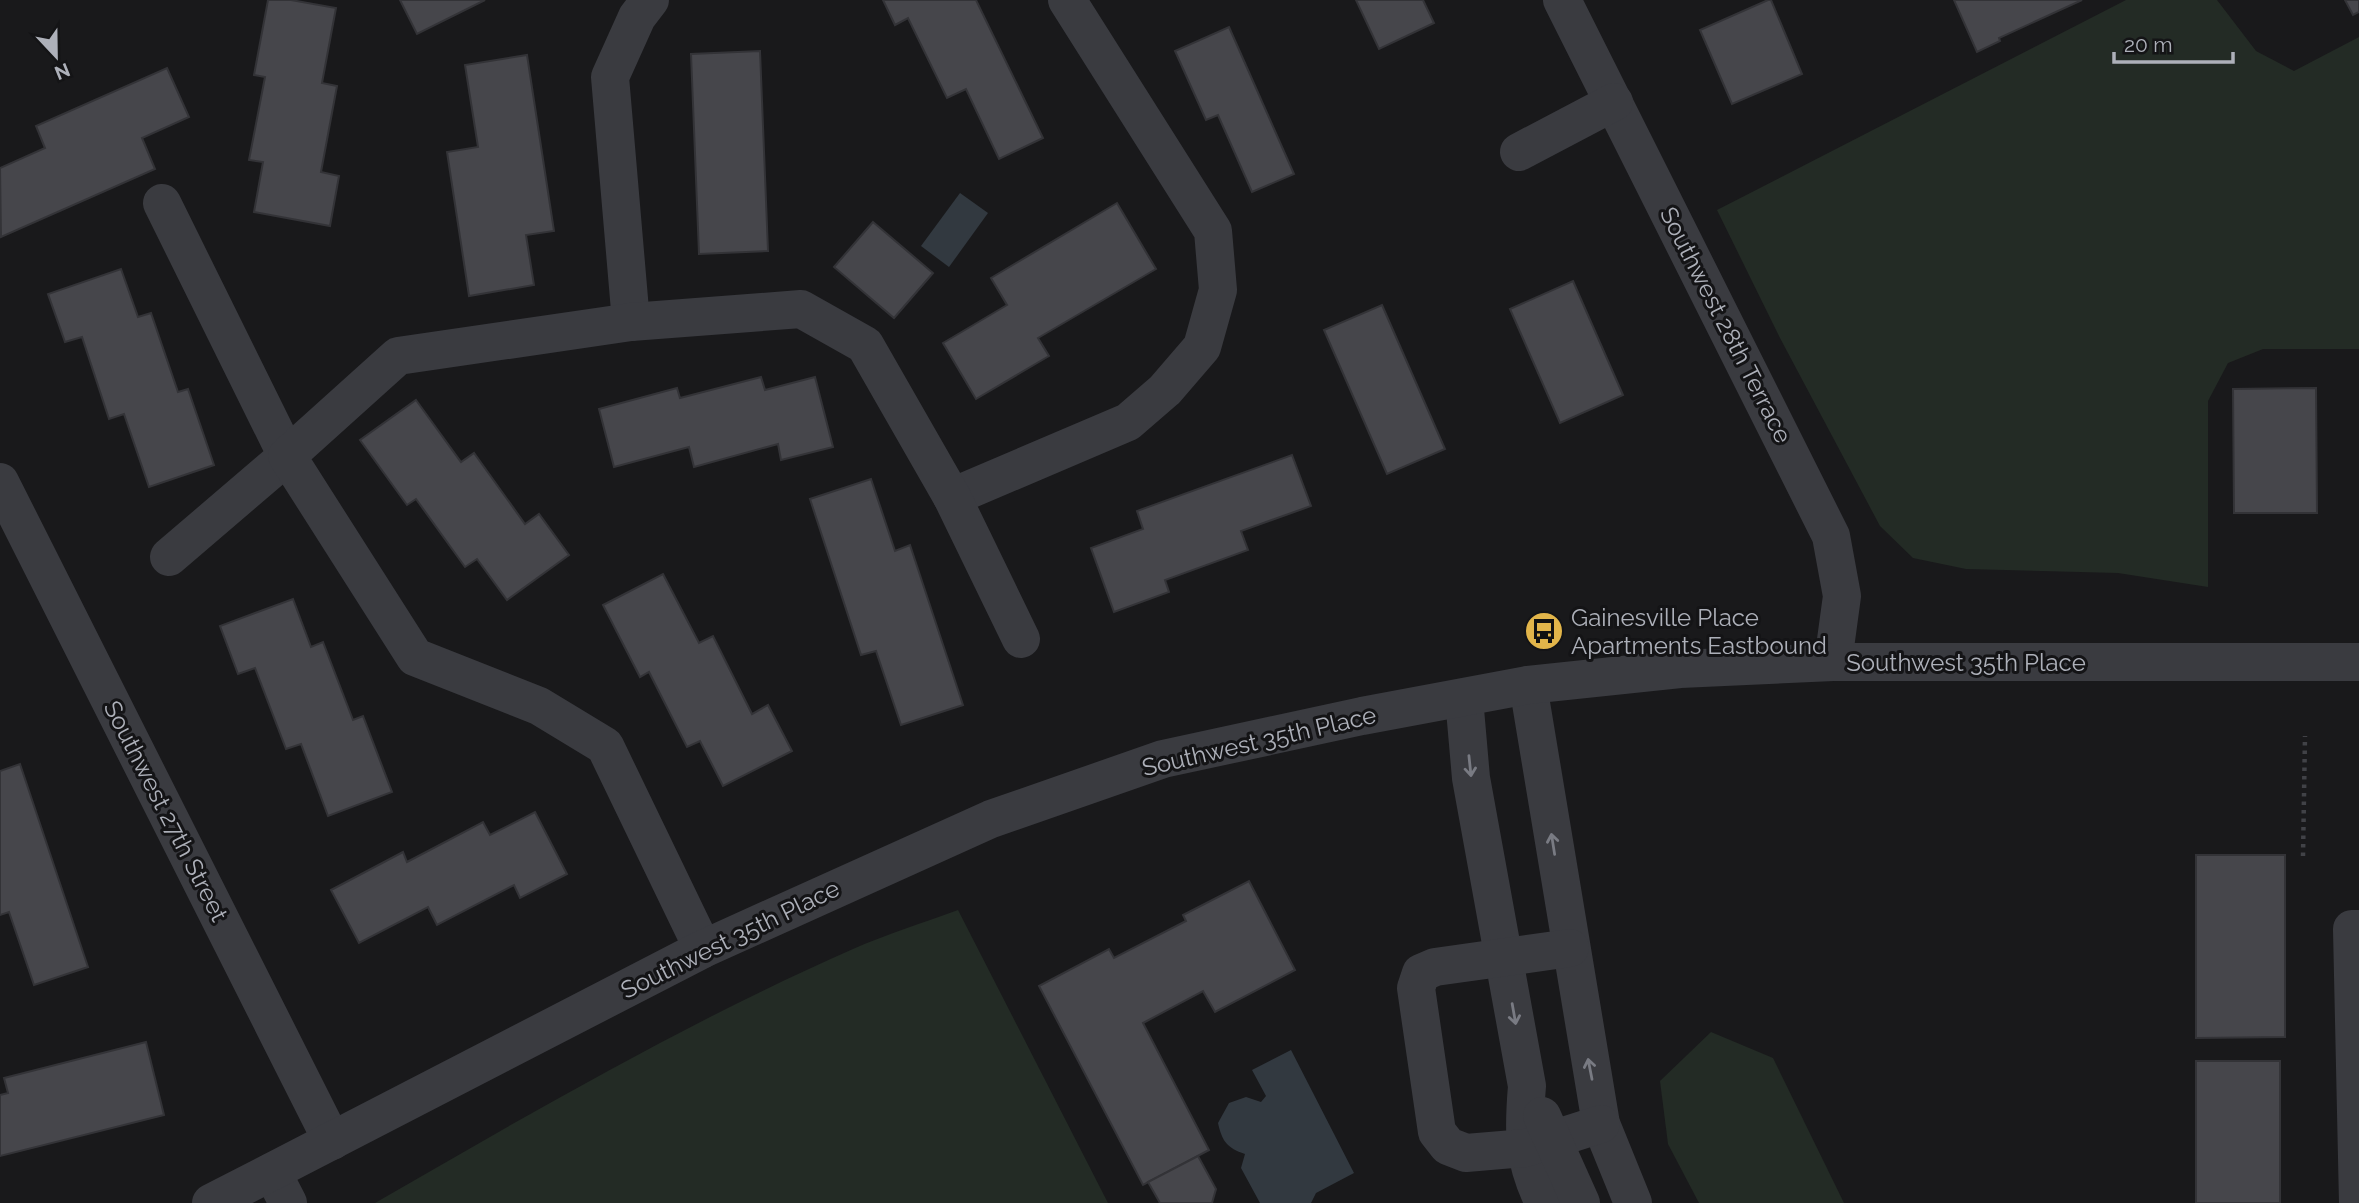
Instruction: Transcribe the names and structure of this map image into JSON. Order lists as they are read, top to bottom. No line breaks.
{"streets":{"street":["Southwest 28th Terrace","Southwest 35th Place","Southwest 27th Street"]},"crossings":[["Southwest 28th Terrace","Southwest 35th Place"],["Southwest 35th Place","Southwest 27th Street"]],"places":{"bus stop":["Gainesville Place Apartments Eastbound"]},"scale_bar":"20 m","north":"bottom"}
